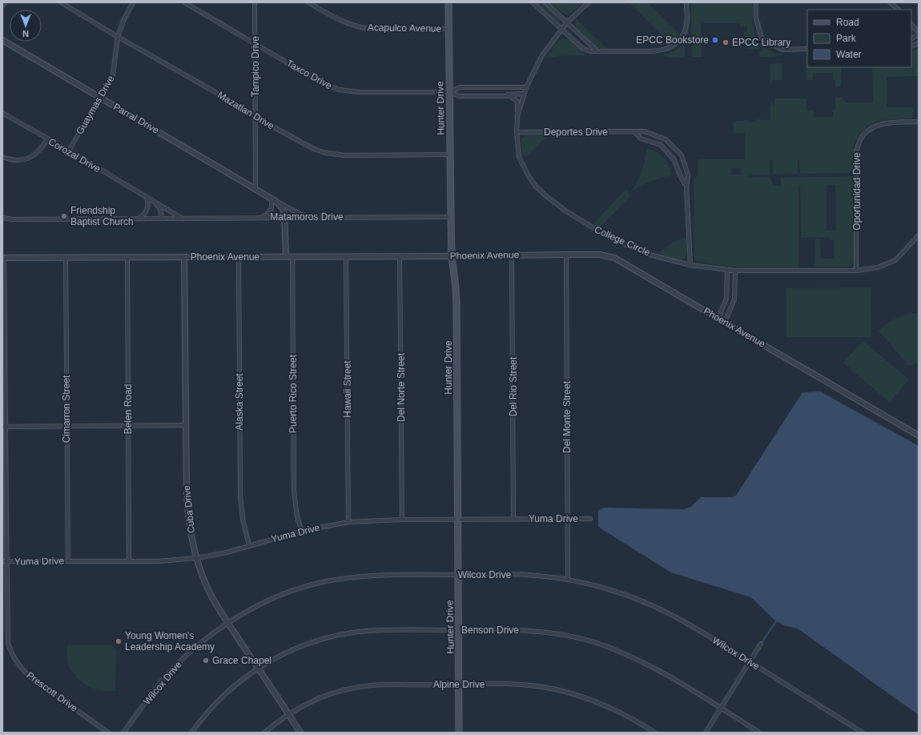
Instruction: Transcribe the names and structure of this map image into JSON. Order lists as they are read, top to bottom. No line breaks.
{"streets":{"main road":["Hunter Drive"],"street":["Acapulco Avenue","Tampico Drive","Taxco Drive","Guaymas Drive","Mazatlan Drive","Parral Drive","Deportes Drive","Corozal Drive","Oportunidad Drive","Matamoros Drive","College Circle","Phoenix Avenue","Del Rio Street","Del Norte Street","Hawaii Street","Puerto Rico Street","Alaska Street","Cimarron Street","Belen Road","Del Monte Street","Cuba Drive","Yuma Drive","Wilcox Drive","Benson Drive","Alpine Drive","Prescott Drive"]},"crossings":[["Acapulco Avenue","Hunter Drive"],["Tampico Drive","Taxco Drive"],["Tampico Drive","Mazatlan Drive"],["Tampico Drive","Parral Drive"],["Taxco Drive","Hunter Drive"],["Guaymas Drive","Mazatlan Drive"],["Guaymas Drive","Parral Drive"],["Guaymas Drive","Corozal Drive"],["Hunter Drive","Mazatlan Drive"],["Hunter Drive","Matamoros Drive"],["Hunter Drive","Phoenix Avenue"],["Hunter Drive","Yuma Drive"],["Hunter Drive","Wilcox Drive"],["Hunter Drive","Benson Drive"],["Hunter Drive","Alpine Drive"],["Parral Drive","Matamoros Drive"],["Deportes Drive","College Circle"],["Corozal Drive","Matamoros Drive"],["Oportunidad Drive","College Circle"],["Phoenix Avenue","Del Rio Street"],["Phoenix Avenue","Del Norte Street"],["Phoenix Avenue","Hawaii Street"],["Phoenix Avenue","Puerto Rico Street"],["Phoenix Avenue","Alaska Street"],["Phoenix Avenue","Cimarron Street"],["Phoenix Avenue","Belen Road"],["Phoenix Avenue","Del Monte Street"],["Phoenix Avenue","Cuba Drive"],["Phoenix Avenue","Prescott Drive"],["Del Rio Street","Yuma Drive"],["Del Norte Street","Yuma Drive"],["Hawaii Street","Yuma Drive"],["Puerto Rico Street","Yuma Drive"],["Alaska Street","Yuma Drive"],["Cimarron Street","Yuma Drive"],["Belen Road","Yuma Drive"],["Del Monte Street","Yuma Drive"],["Del Monte Street","Wilcox Drive"],["Cuba Drive","Yuma Drive"],["Cuba Drive","Wilcox Drive"],["Cuba Drive","Benson Drive"],["Cuba Drive","Alpine Drive"],["Yuma Drive","Prescott Drive"]],"places":["EPCC Bookstore","EPCC Library","Friendship Baptist Church","Young Women's Leadership Academy","Grace Chapel"],"legend":["Road","Park","Water"],"north":"bottom"}
